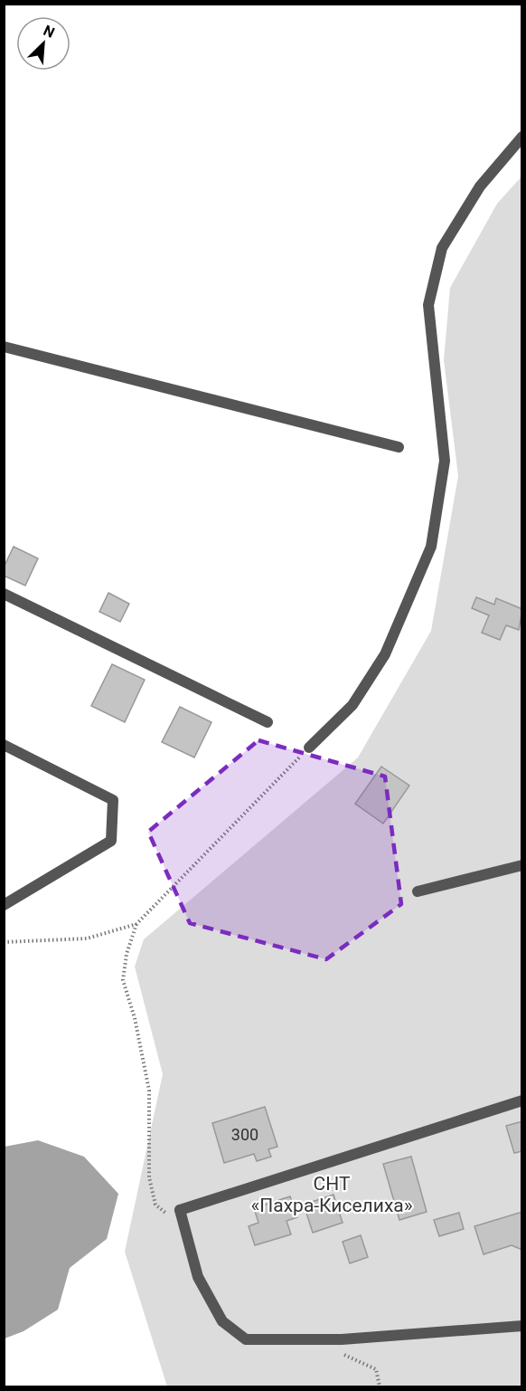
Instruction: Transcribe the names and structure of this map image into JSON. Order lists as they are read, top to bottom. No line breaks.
{"parks":["СНТ «Пахра-Киселиха»"],"house_numbers":["300"],"north":"top right"}
